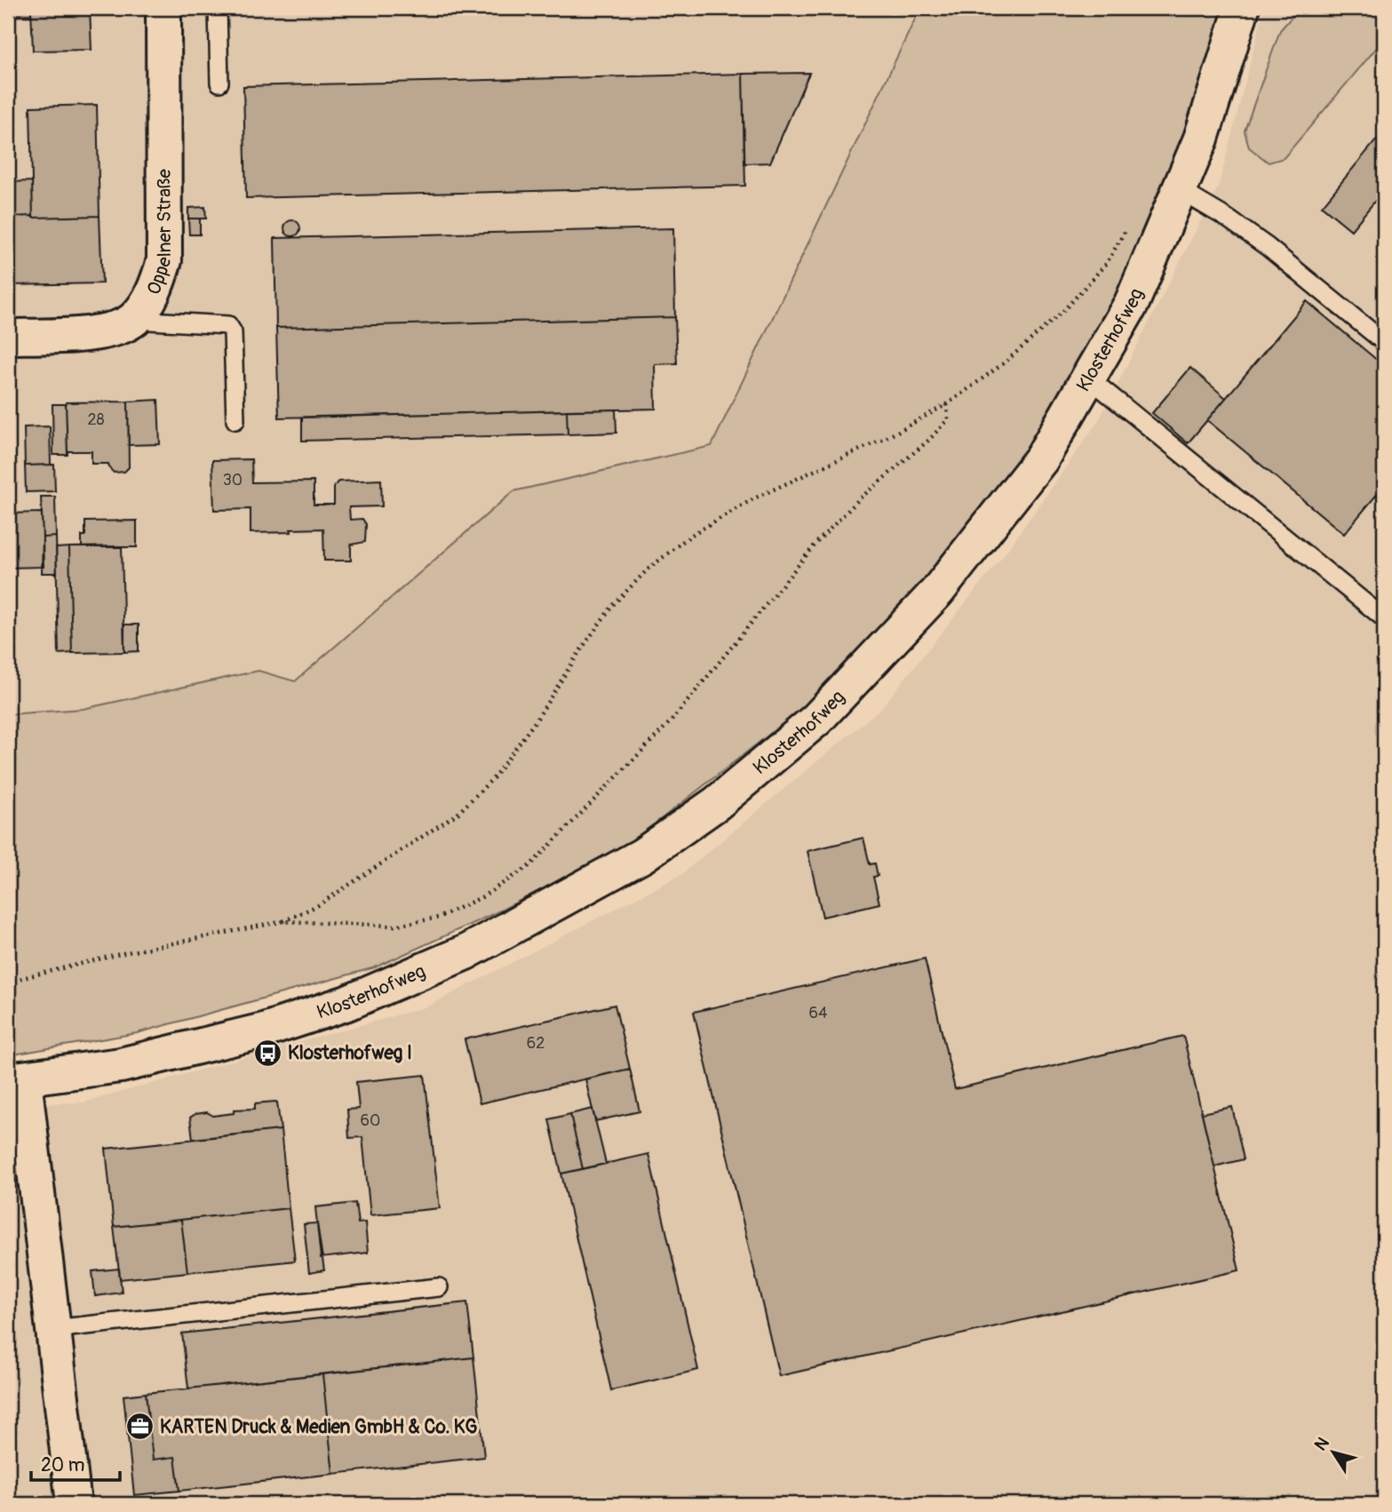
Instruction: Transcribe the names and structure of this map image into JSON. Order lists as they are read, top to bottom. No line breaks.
{"streets":{"street":["Oppelner Straße","Klosterhofweg"]},"places":{"bus stop":["Klosterhofweg I"],"office":["KARTEN Druck & Medien GmbH & Co. KG"]},"house_numbers":["28","30","64","62","60"],"scale_bar":"20 m","north":"top left"}
